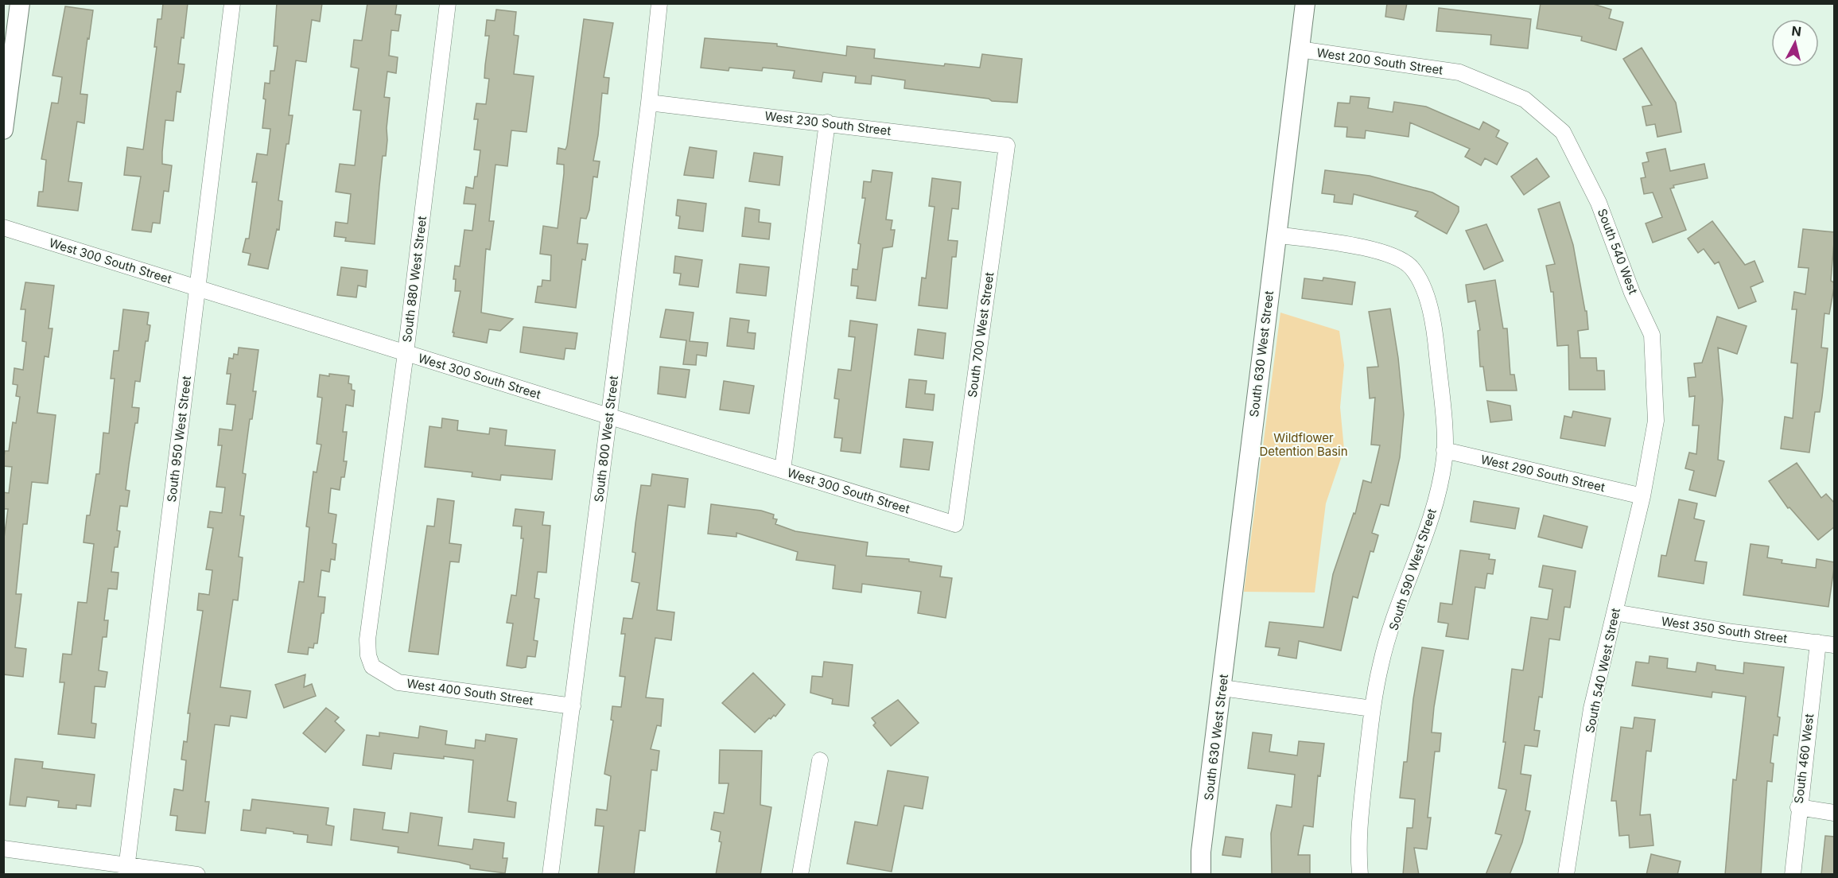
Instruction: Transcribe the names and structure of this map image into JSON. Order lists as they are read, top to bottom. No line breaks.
{"streets":{"street":["West 200 South Street","West 230 South Street","South 540 West","West 300 South Street","South 880 West Street","South 700 West Street","South 630 West Street","South 950 West Street","South 800 West Street","West 290 South Street","South 590 West Street","West 350 South Street","South 540 West Street","West 400 South Street","South 460 West"]},"crossings":[["West 200 South Street","South 540 West"],["West 200 South Street","South 630 West Street"],["West 230 South Street","South 700 West Street"],["West 230 South Street","South 800 West Street"],["South 540 West","West 290 South Street"],["South 540 West","South 540 West Street"],["West 300 South Street","South 880 West Street"],["West 300 South Street","South 700 West Street"],["West 300 South Street","South 950 West Street"],["West 300 South Street","South 800 West Street"],["South 880 West Street","West 400 South Street"],["South 630 West Street","South 590 West Street"],["South 800 West Street","West 400 South Street"],["West 290 South Street","South 590 West Street"],["West 290 South Street","South 540 West Street"],["West 350 South Street","South 540 West Street"],["West 350 South Street","South 460 West"]],"parks":["Wildflower Detention Basin"],"north":"top"}
